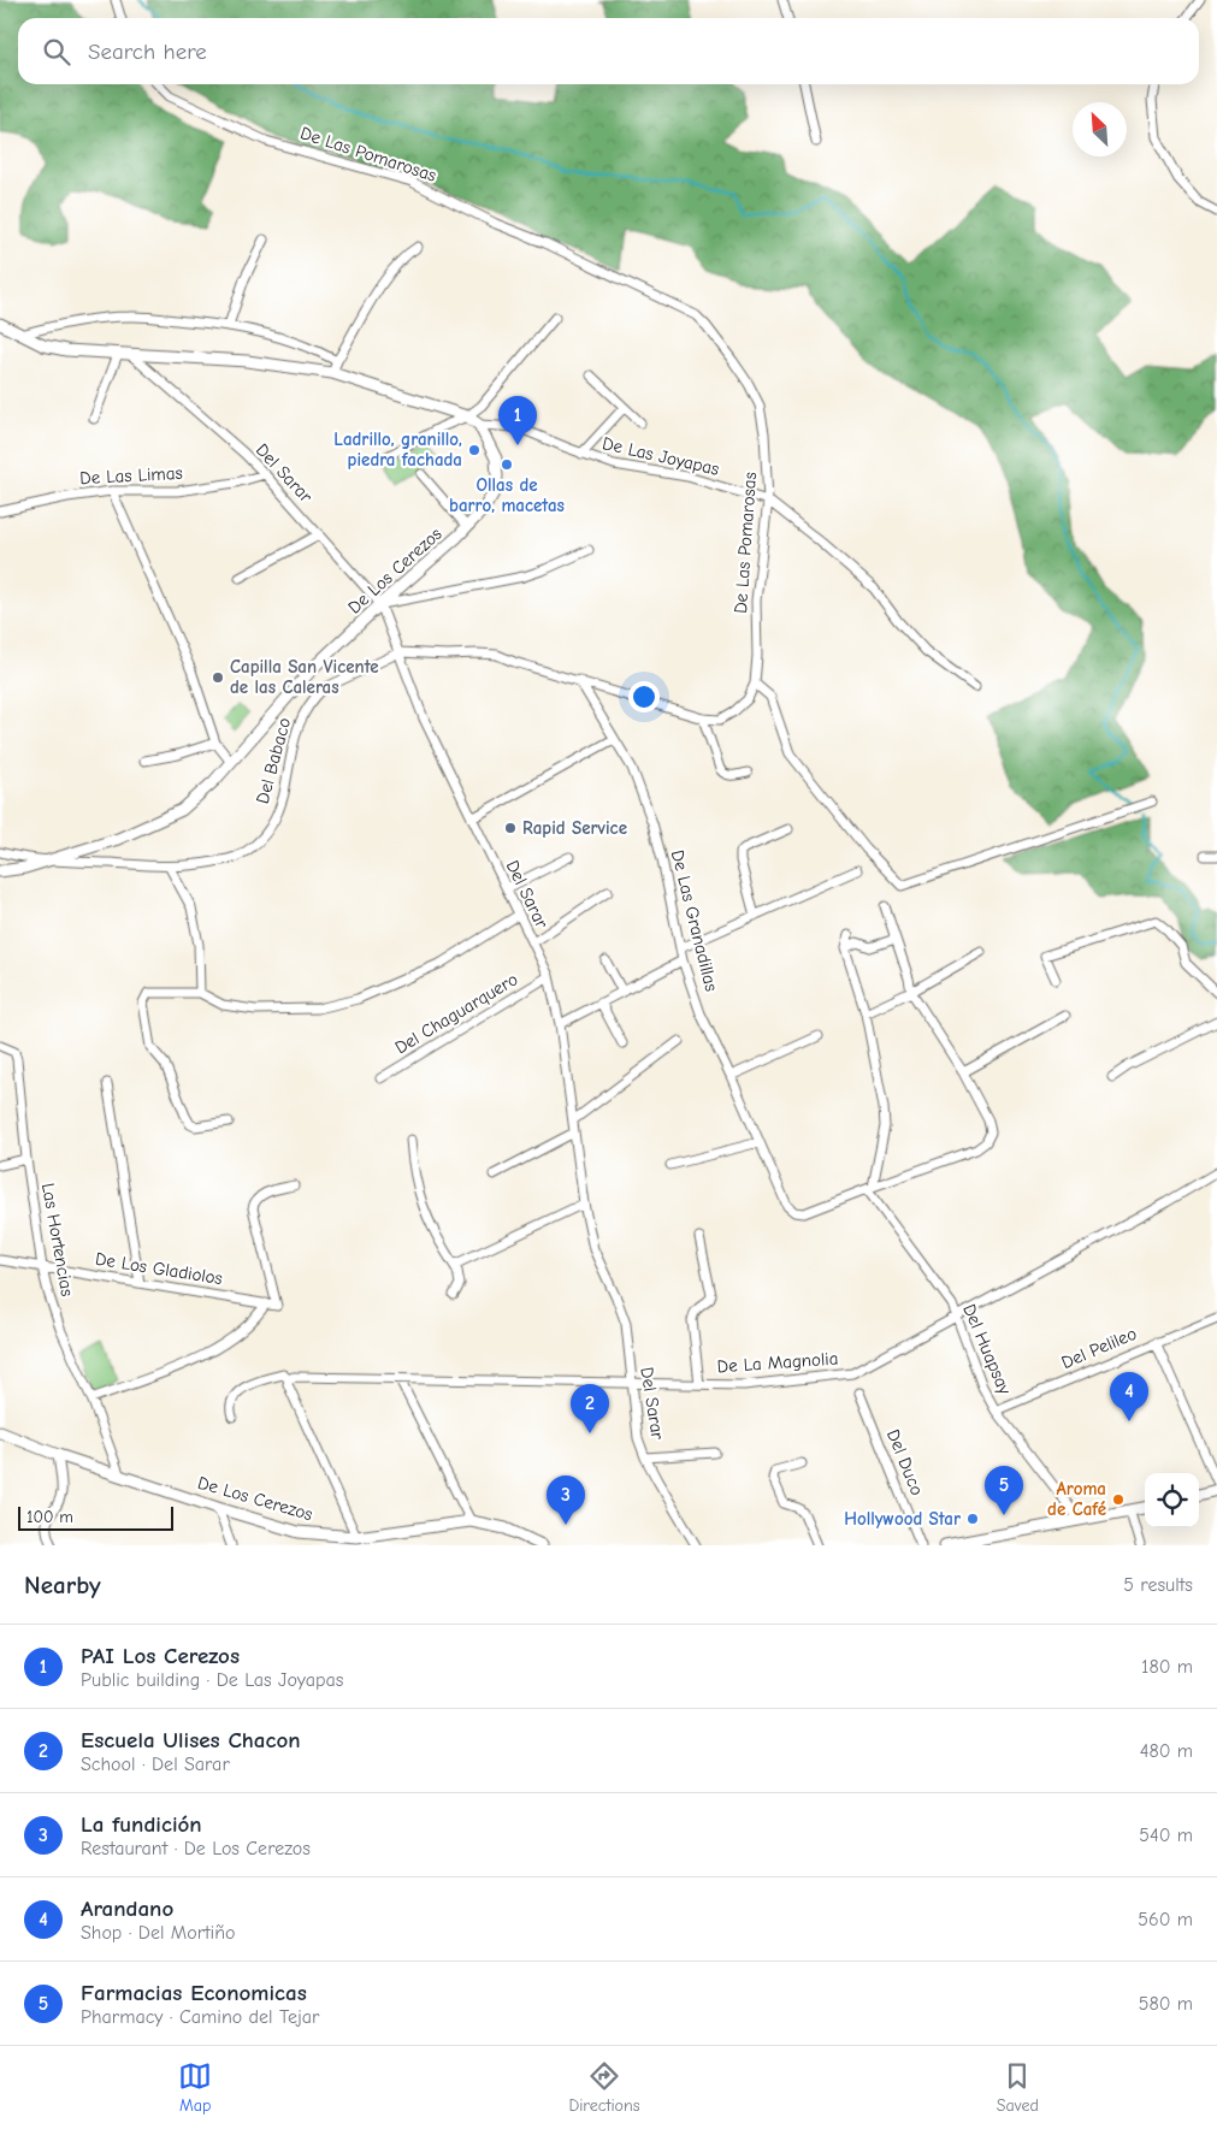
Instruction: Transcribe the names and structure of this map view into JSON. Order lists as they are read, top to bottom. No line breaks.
{"streets":{"street":["De Las Pomarosas","De Las Joyapas","Del Sarar","De Las Limas","De Los Cerezos","Del Babaco","De Las Granadillas","Del Chaguarquero","Las Hortencias","De Los Gladiolos","Del Pelileo","Del Huapsay","De La Magnolia","Del Duco"]},"crossings":[["De Las Pomarosas","De Las Joyapas"],["De Las Joyapas","De Los Cerezos"],["Del Sarar","De Las Limas"],["Del Sarar","De Los Cerezos"],["Del Sarar","Del Babaco"],["Del Sarar","Del Chaguarquero"],["Del Sarar","De La Magnolia"],["De Los Cerezos","Del Babaco"],["De Los Cerezos","Las Hortencias"],["De Las Granadillas","Del Huapsay"],["Las Hortencias","De Los Gladiolos"],["Del Pelileo","Del Huapsay"],["Del Huapsay","De La Magnolia"]],"places":["Ladrillo, granillo, piedra fachada","Ollas de barro, macetas","Capilla San Vicente de las Caleras","Rapid Service","Aroma de Café","Hollywood Star"],"scale_bar":"100 m","north":"top left","page":{"search":"Search here","pins":["1","4","2","5","3"],"scale":"100 m","heading":["Nearby","5 results"],"list":[{"mark":"1","name":"PAI Los Cerezos","note":"Public building · De Las Joyapas","value":"180 m"},{"mark":"2","name":"Escuela Ulises Chacon","note":"School · Del Sarar","value":"480 m"},{"mark":"3","name":"La fundición","note":"Restaurant · De Los Cerezos","value":"540 m"},{"mark":"4","name":"Arandano","note":"Shop · Del Mortiño","value":"560 m"},{"mark":"5","name":"Farmacias Economicas","note":"Pharmacy · Camino del Tejar","value":"580 m"}],"nav":["Map","Directions","Saved"]}}
